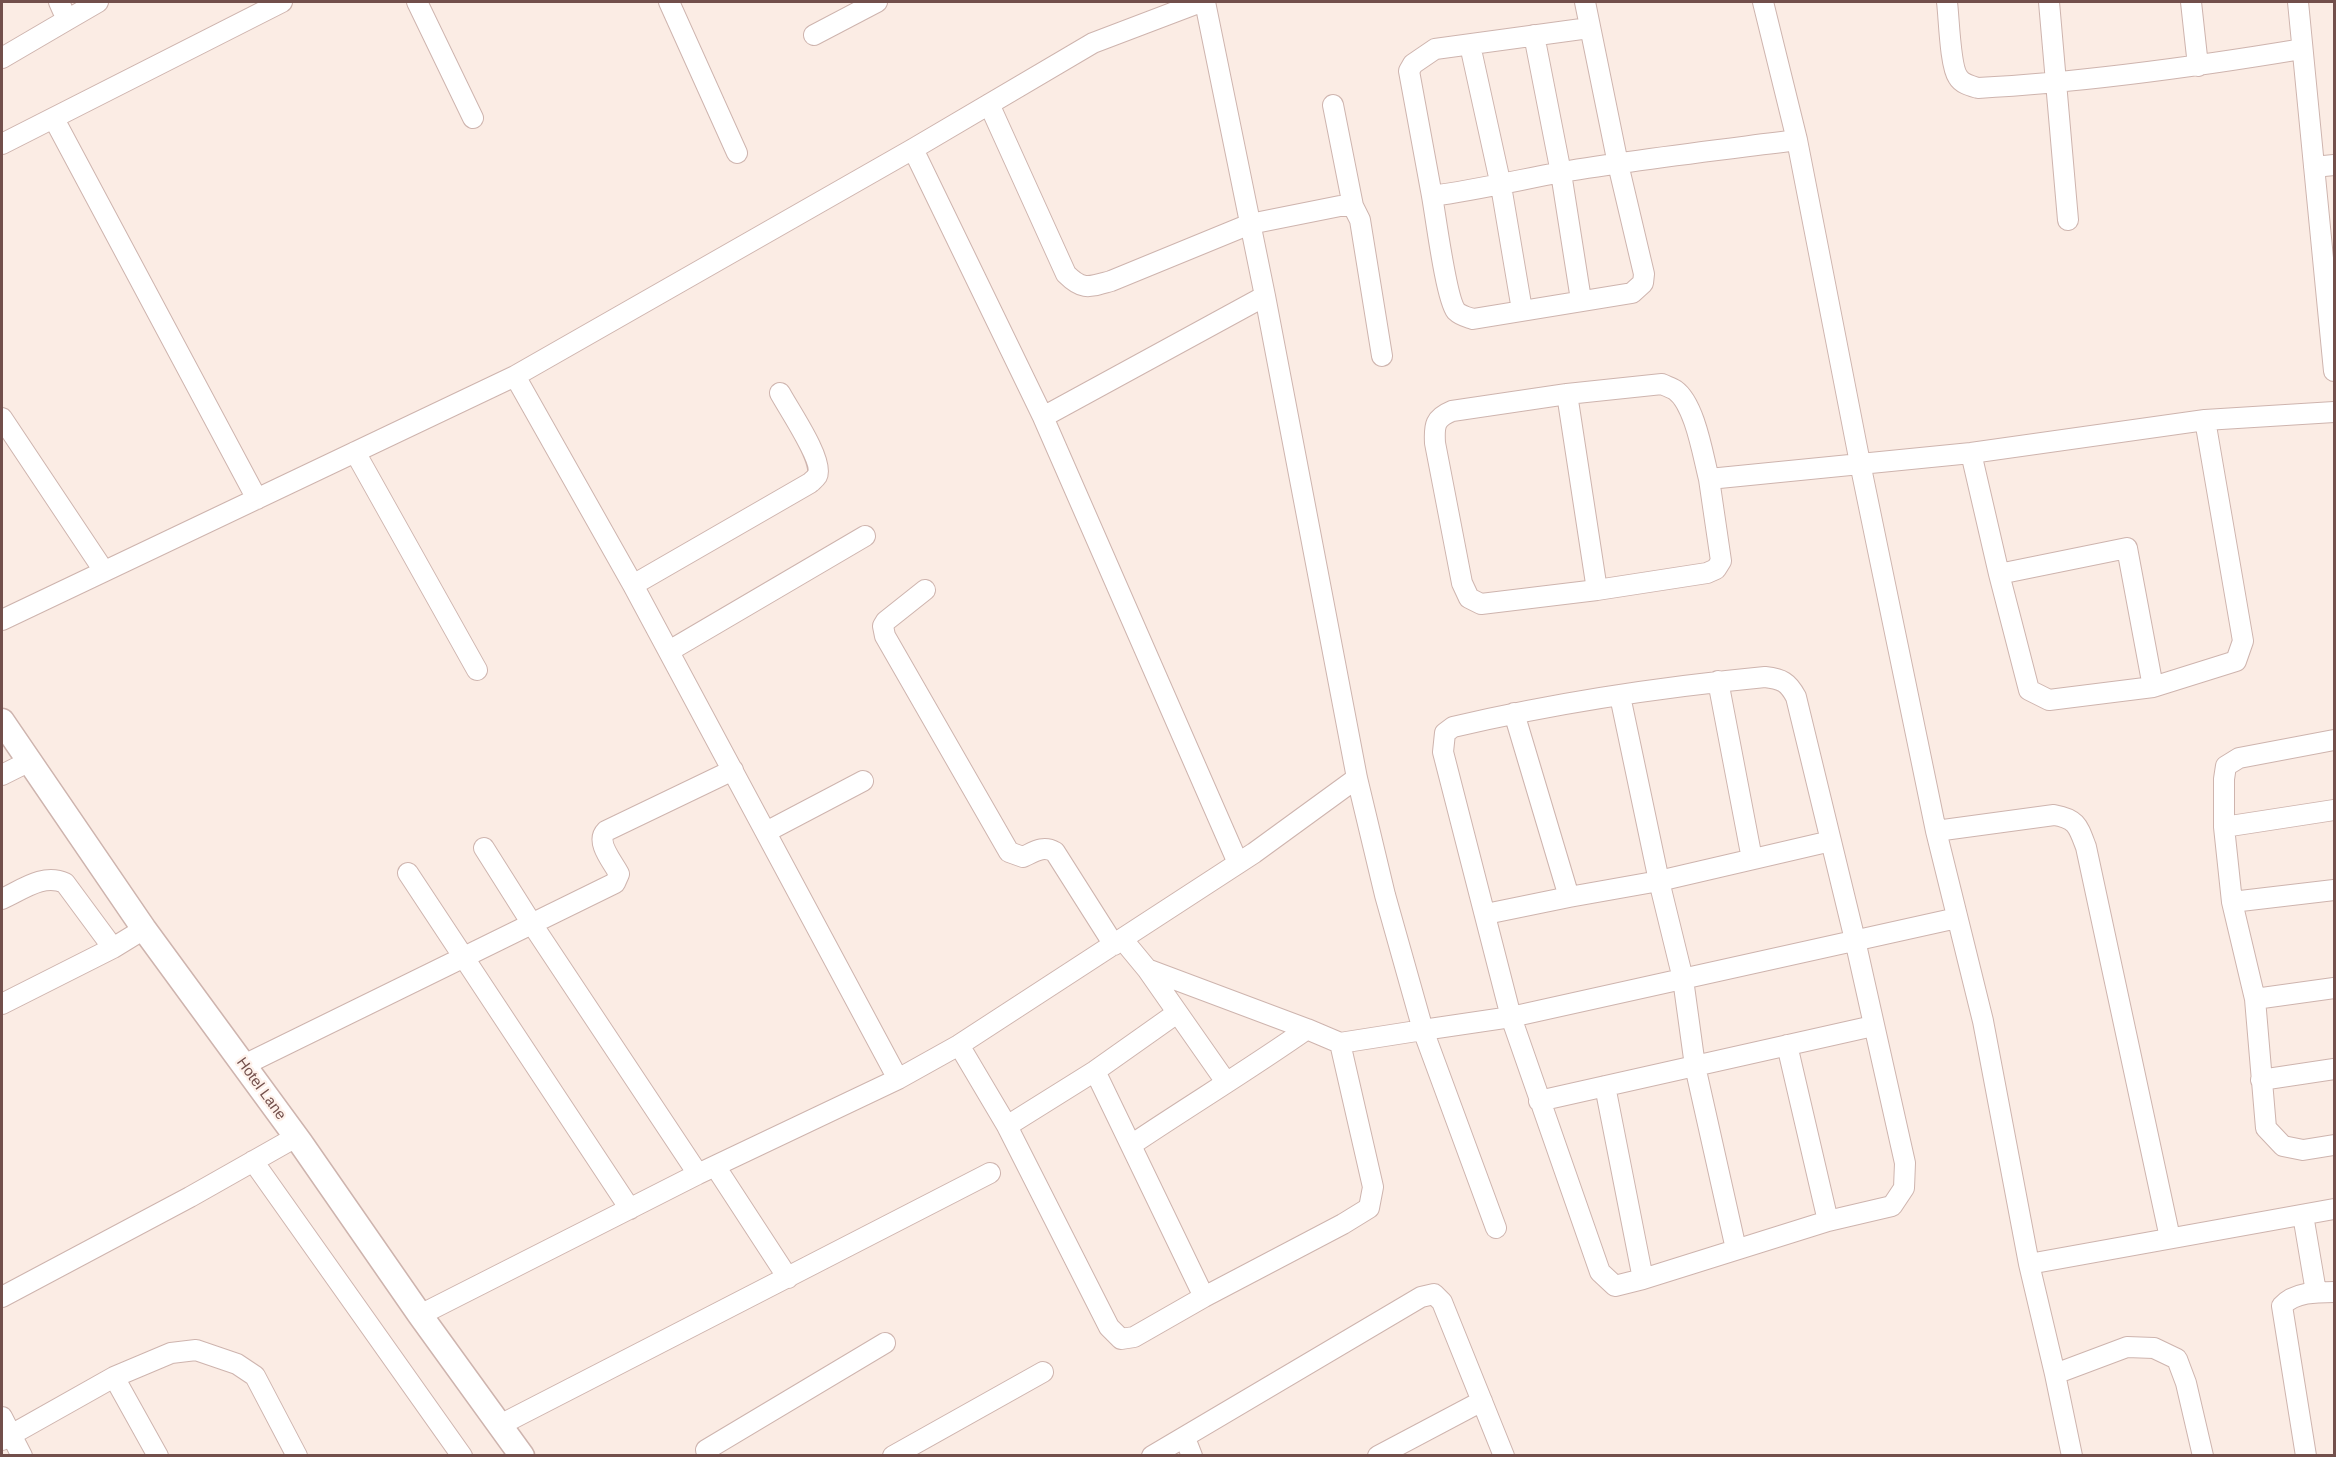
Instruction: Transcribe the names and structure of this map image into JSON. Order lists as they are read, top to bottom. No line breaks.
{"streets":{"street":["Hotel Lane"]}}
